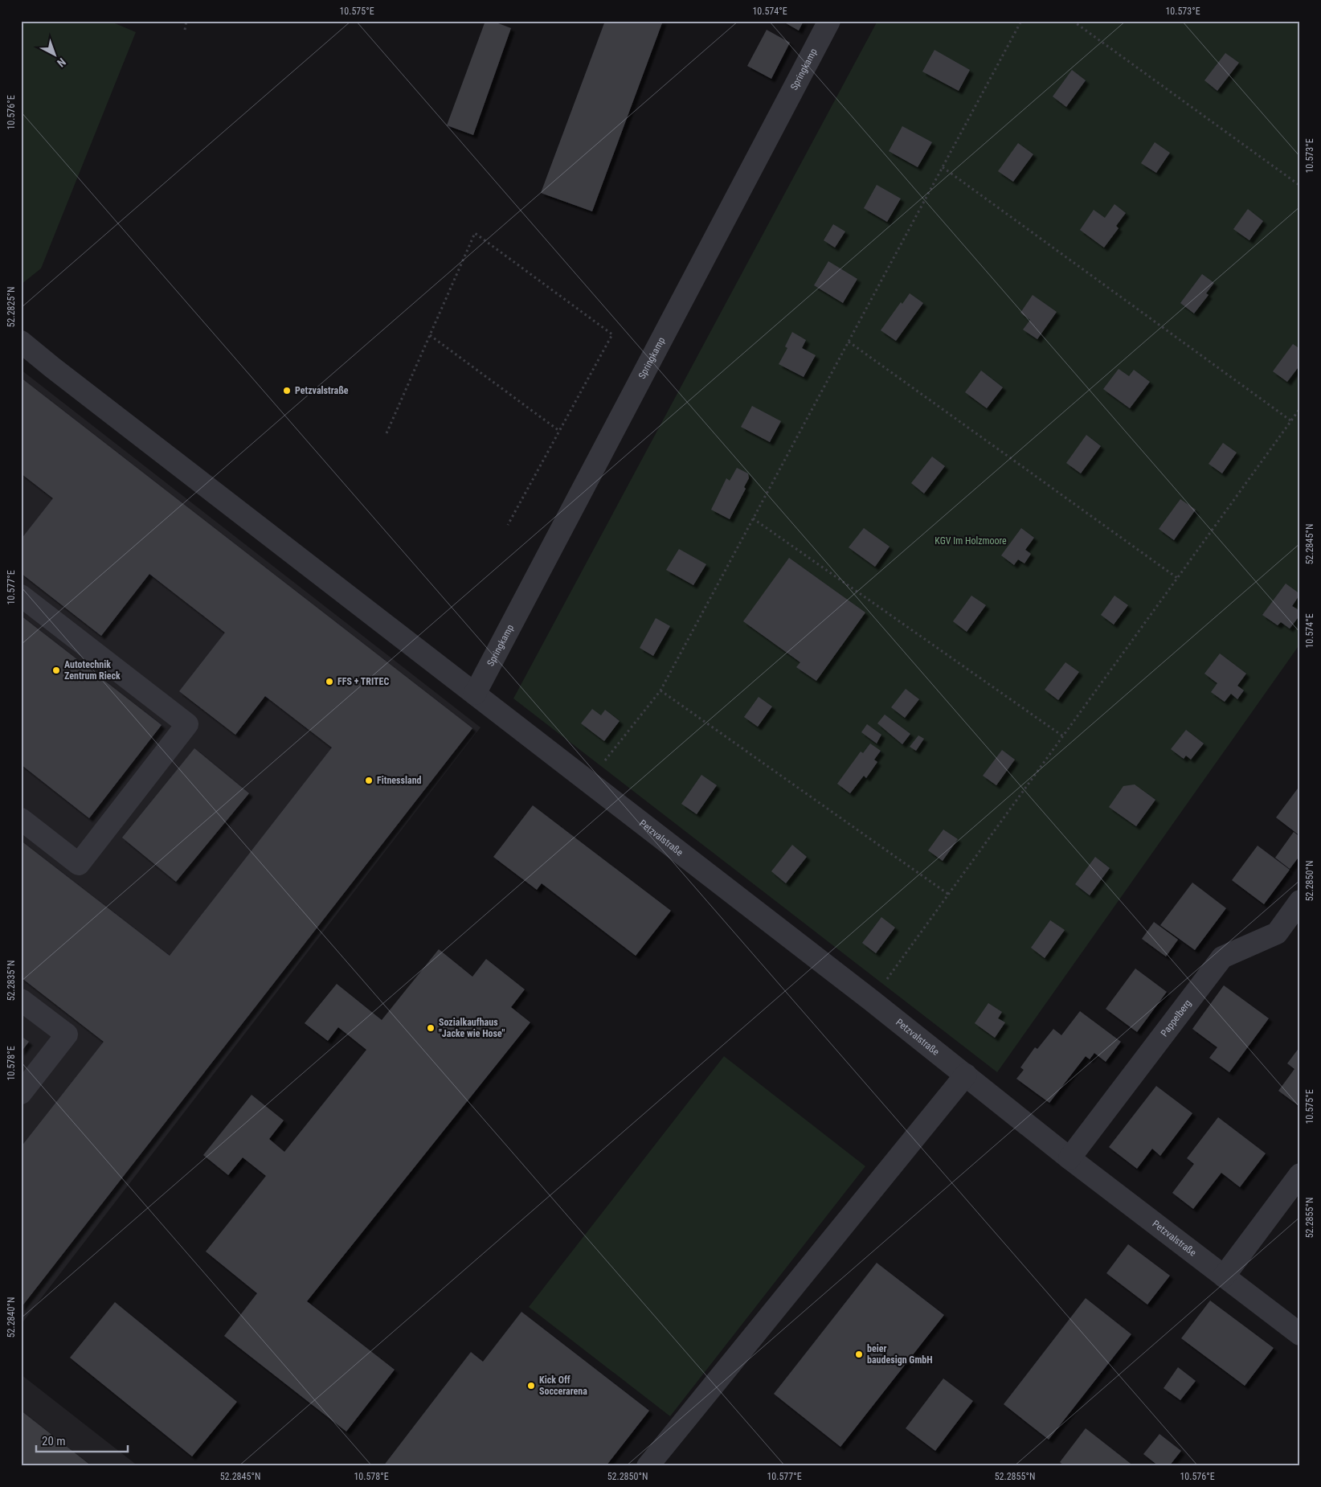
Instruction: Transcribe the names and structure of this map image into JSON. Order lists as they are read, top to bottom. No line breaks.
{"streets":{"street":["Springkamp","Petzvalstraße","Pappelberg"]},"crossings":[["Springkamp","Petzvalstraße"],["Petzvalstraße","Pappelberg"]],"parks":["KGV Im Holzmoore"],"places":["Petzvalstraße","Autotechnik Zentrum Rieck","FFS + TRITEC","Fitnessland","Sozialkaufhaus \"Jacke wie Hose\"","beier baudesign GmbH","Kick Off Soccerarena"],"scale_bar":"20 m","north":"bottom right","coordinates":["10.575°E","10.574°E","10.573°E","10.576°E","52.2825°N","52.2845°N","10.577°E","52.2850°N","52.2835°N","10.578°E","52.2855°N","52.2840°N"]}
